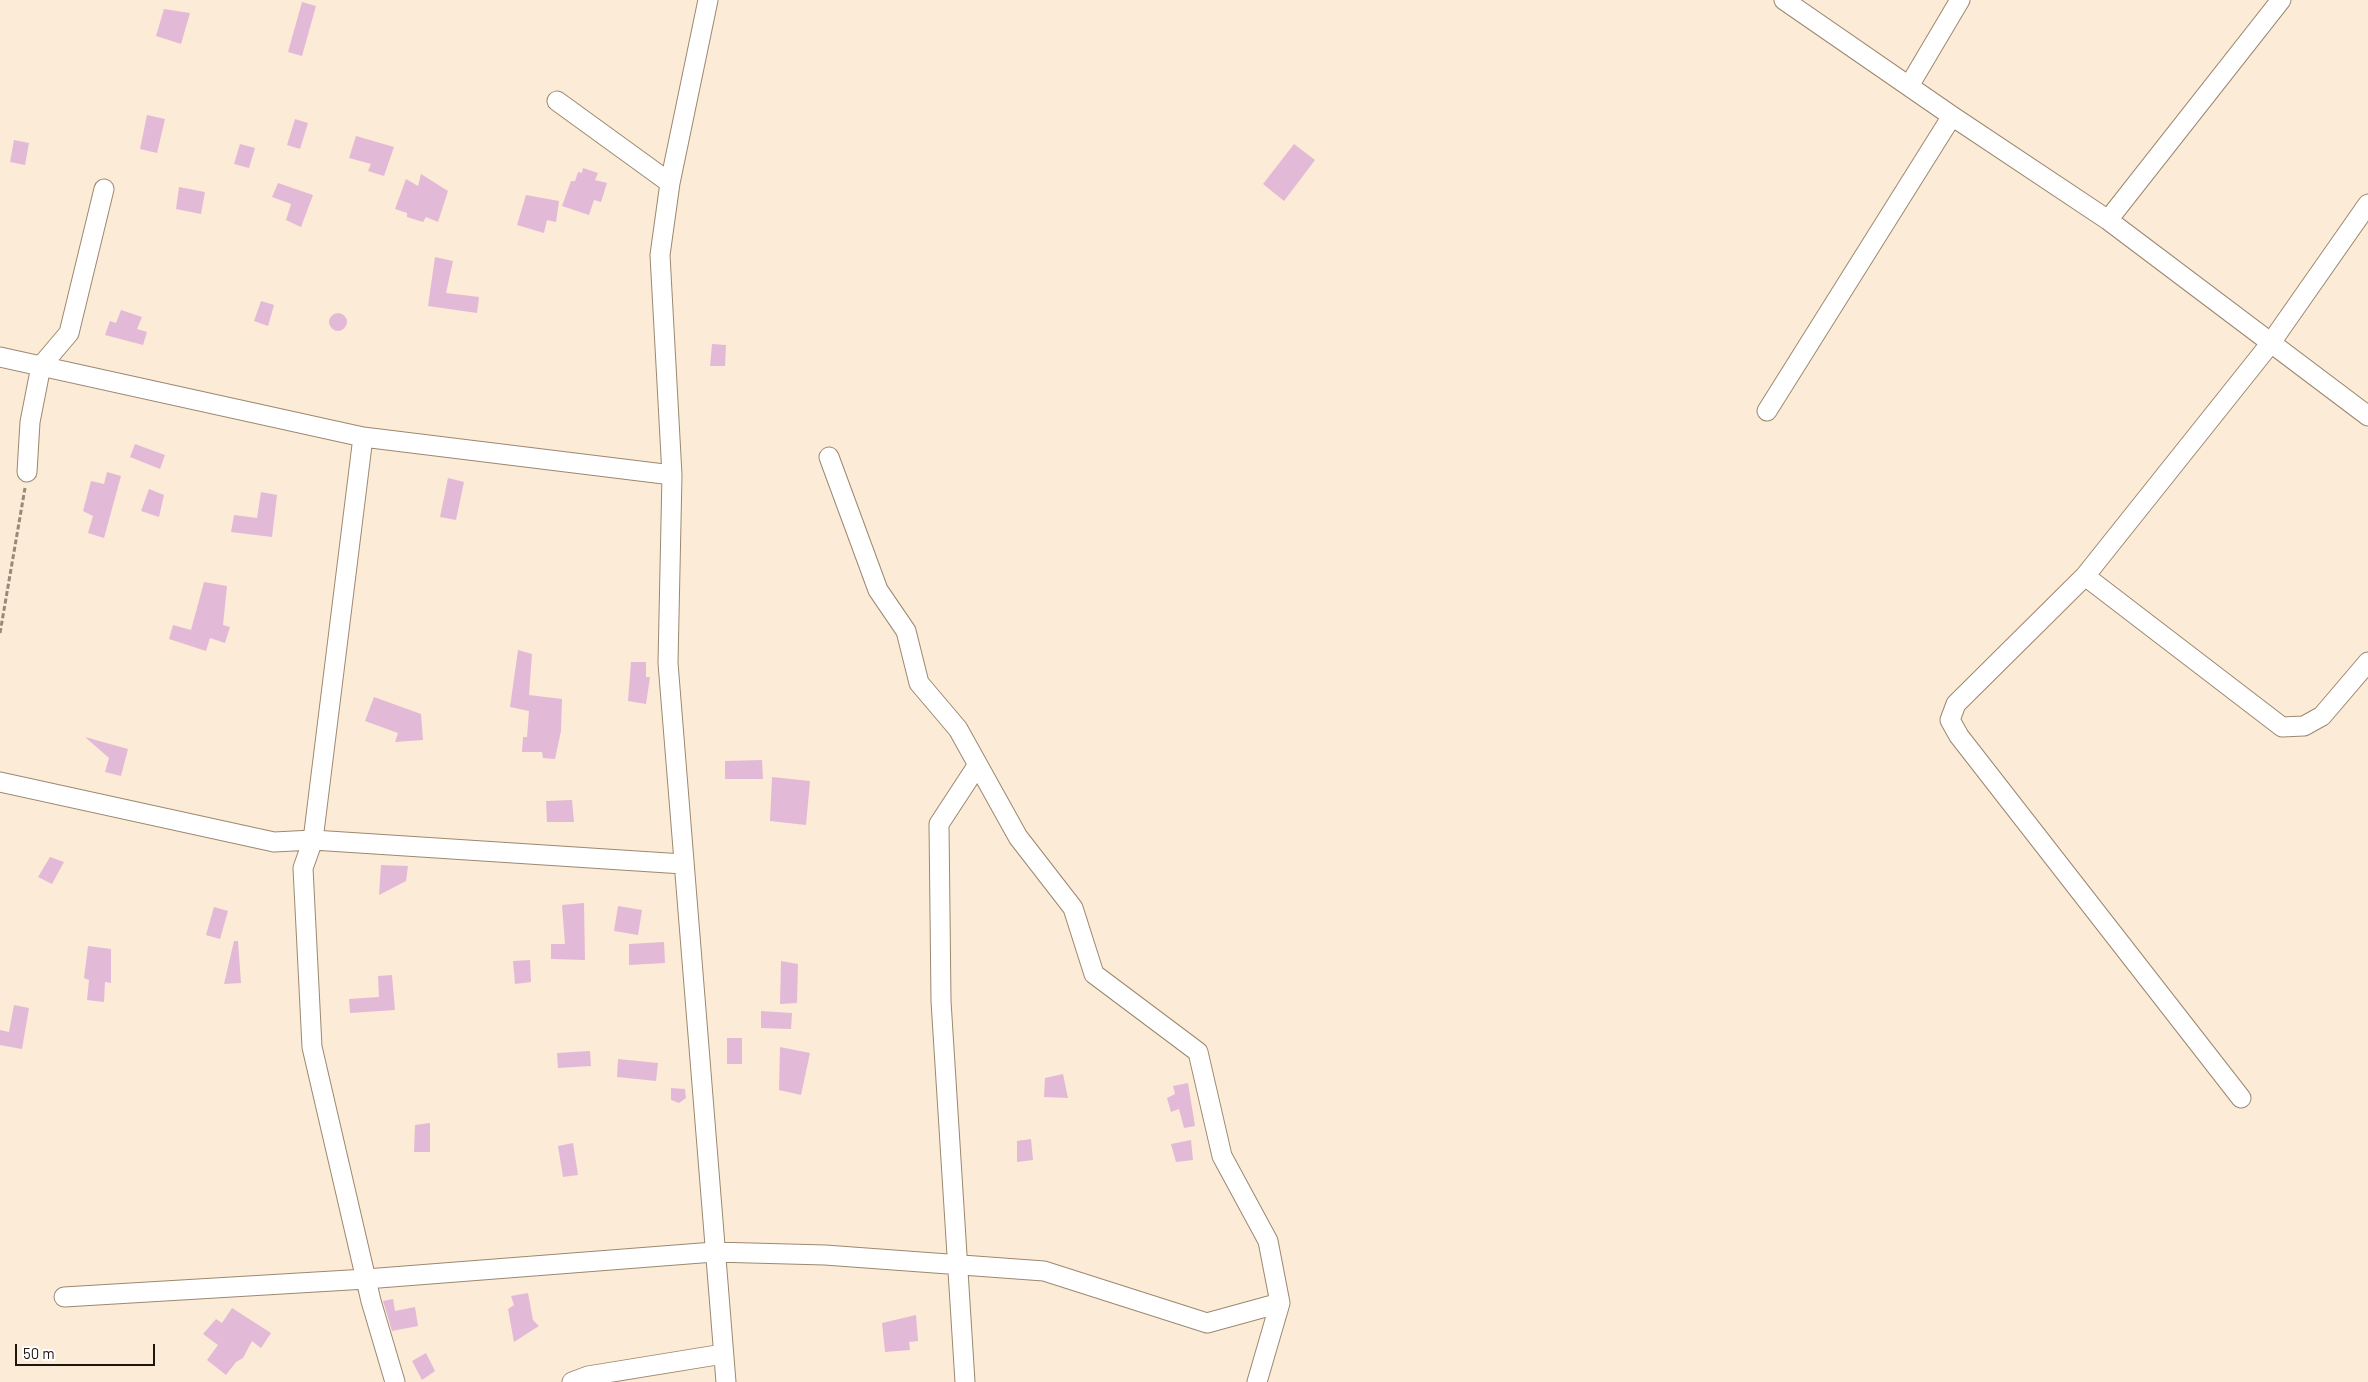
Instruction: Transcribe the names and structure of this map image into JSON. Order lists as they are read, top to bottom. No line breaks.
{"scale_bar":"50 m"}
